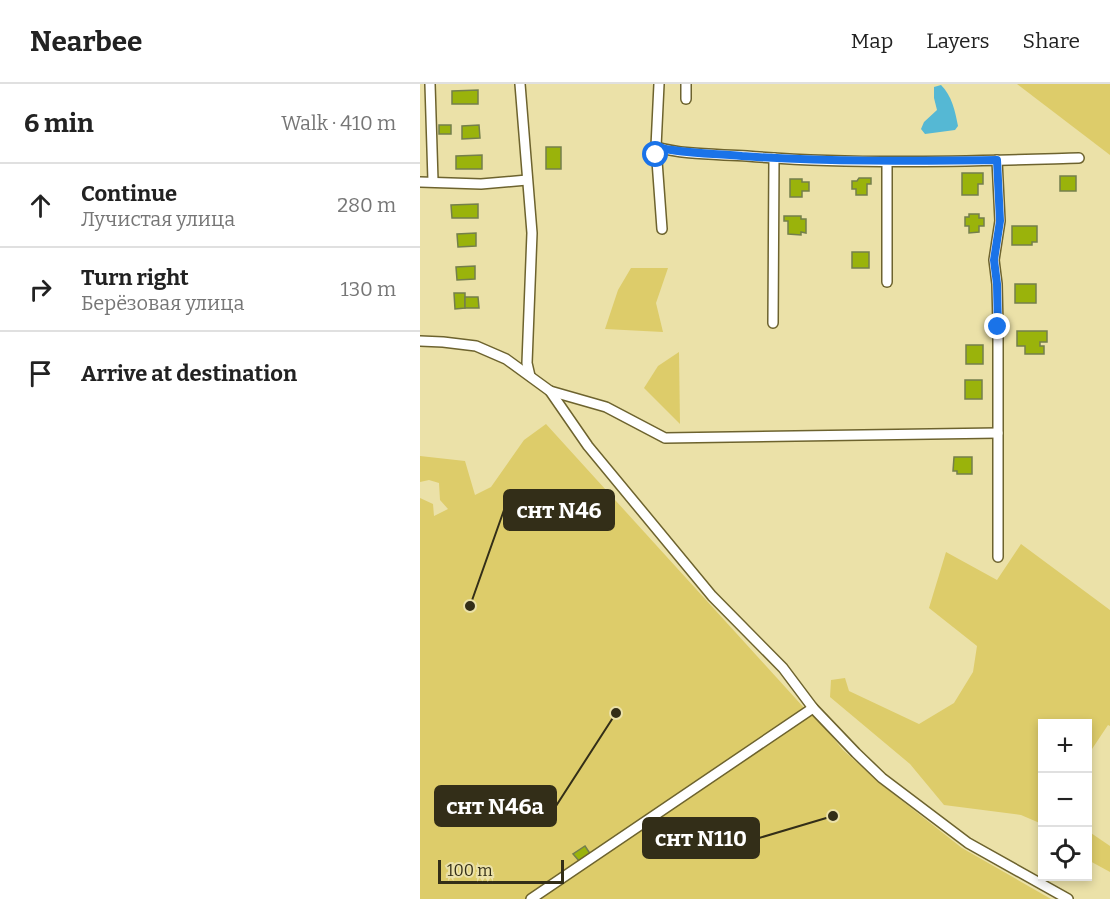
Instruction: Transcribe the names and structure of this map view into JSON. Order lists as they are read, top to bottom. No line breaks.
{"places":["снт N46","снт N46а","снт N110"],"scale_bar":"100 m","page":{"header":"Nearbee","nav":["Map","Layers","Share"],"heading":["6 min","Walk · 410 m"],"list":[["Continue","Лучистая улица","280 m"],["Turn right","Берёзовая улица","130 m"],"Arrive at destination"],"map_buttons":["+","−"],"scale":"100 m"}}
